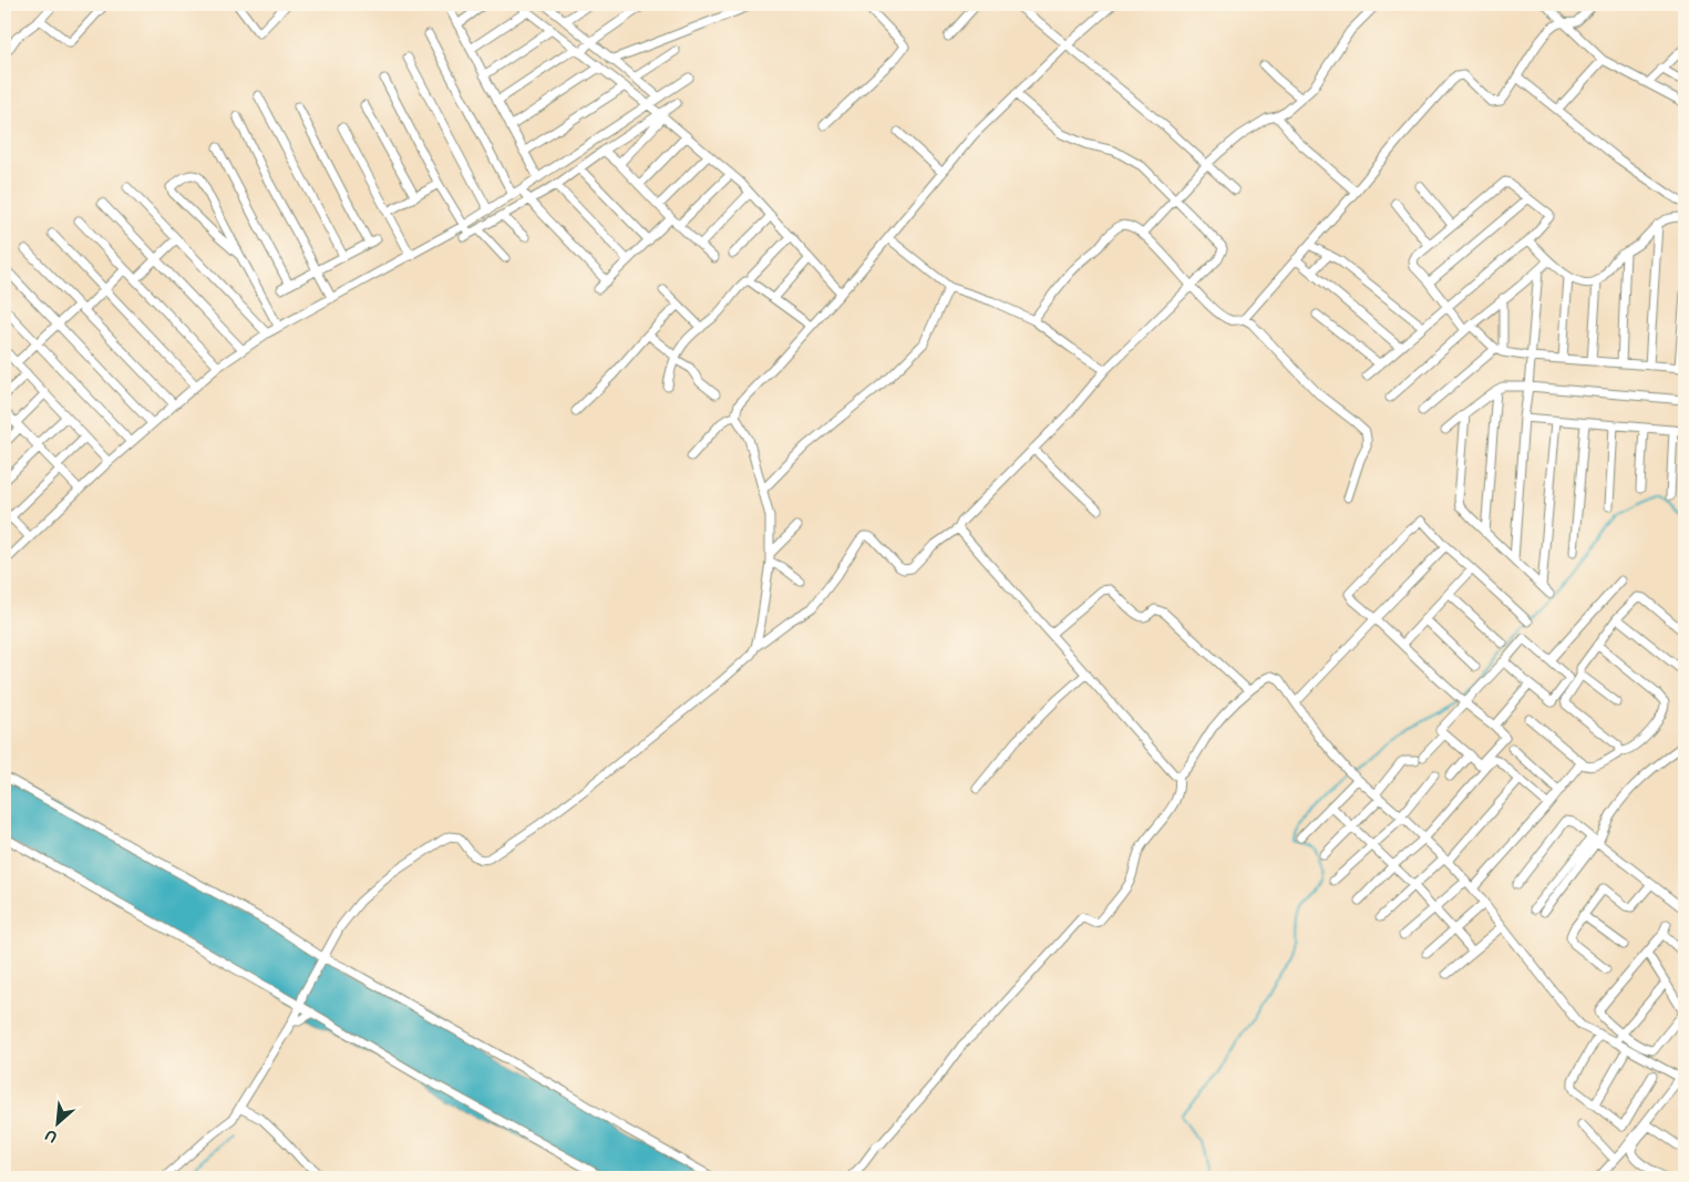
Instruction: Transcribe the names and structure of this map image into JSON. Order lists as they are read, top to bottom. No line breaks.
{"north":"bottom left"}
